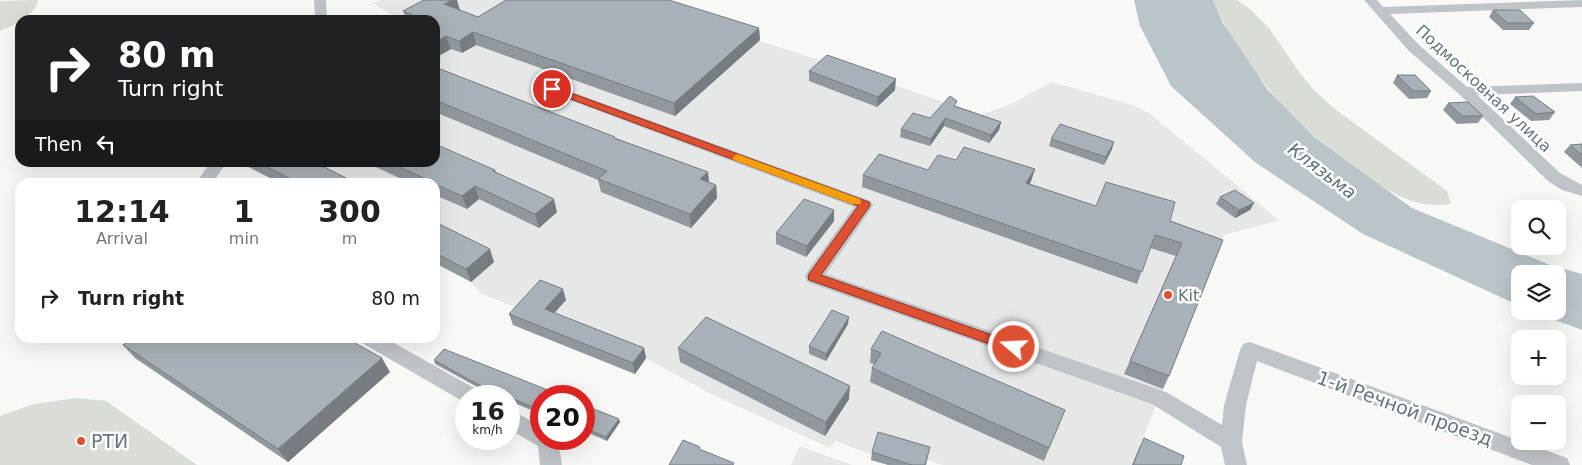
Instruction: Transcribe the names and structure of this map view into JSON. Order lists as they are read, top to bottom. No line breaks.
{"streets":{"street":["Подмосковная улица","1-й Речной проезд"]},"water":["Клязьма"],"places":["Kit","РТИ"],"page":{"turn":["80 m","Turn right"],"then":"Then","eta":["12:14","Arrival","1","min","300","m"],"map_buttons":["+","−"],"list":[{"name":"Turn right","value":"80 m"}],"speed":"16 km/h","limit":"20"}}
